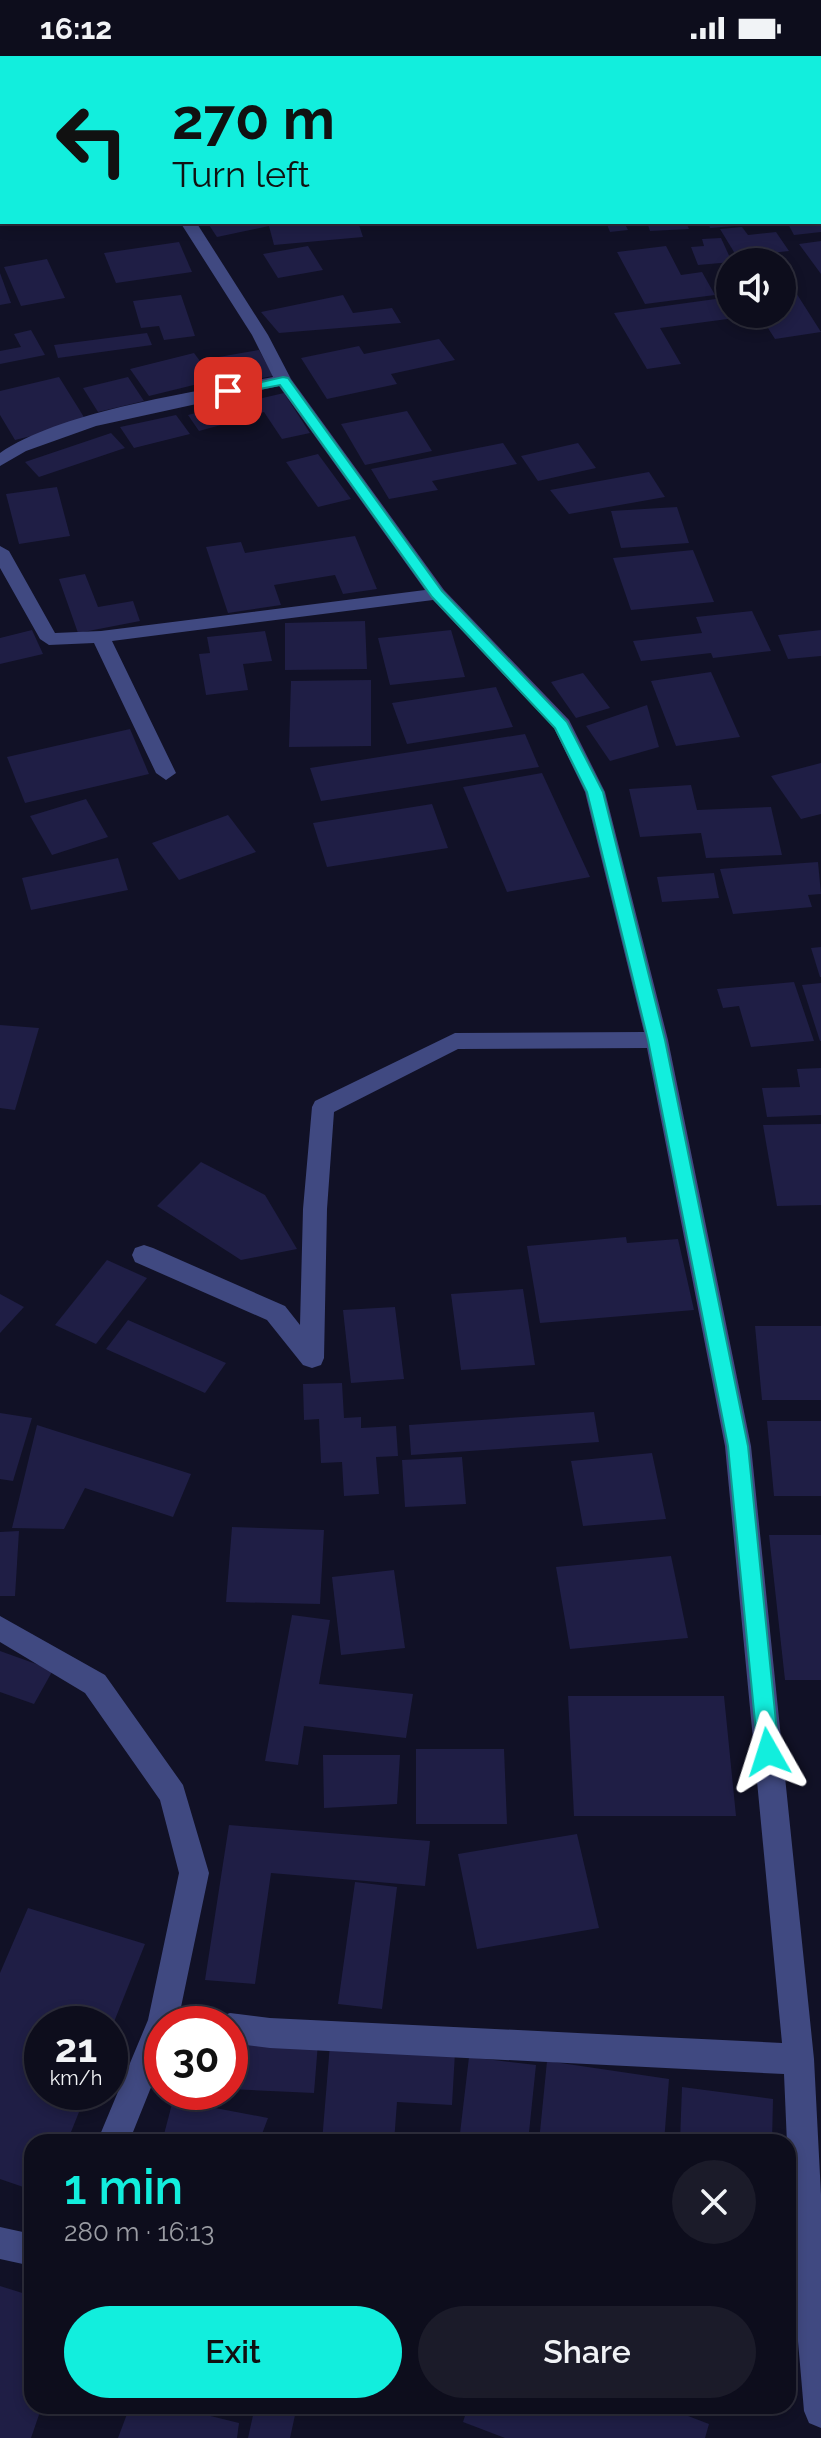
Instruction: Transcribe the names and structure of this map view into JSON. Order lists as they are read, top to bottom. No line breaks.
{"page":{"status":"16:12","turn":["270 m","Turn left"],"speed":"21 km/h","limit":"30","heading":["1 min","280 m · 16:13"],"buttons":["Exit","Share"]}}
